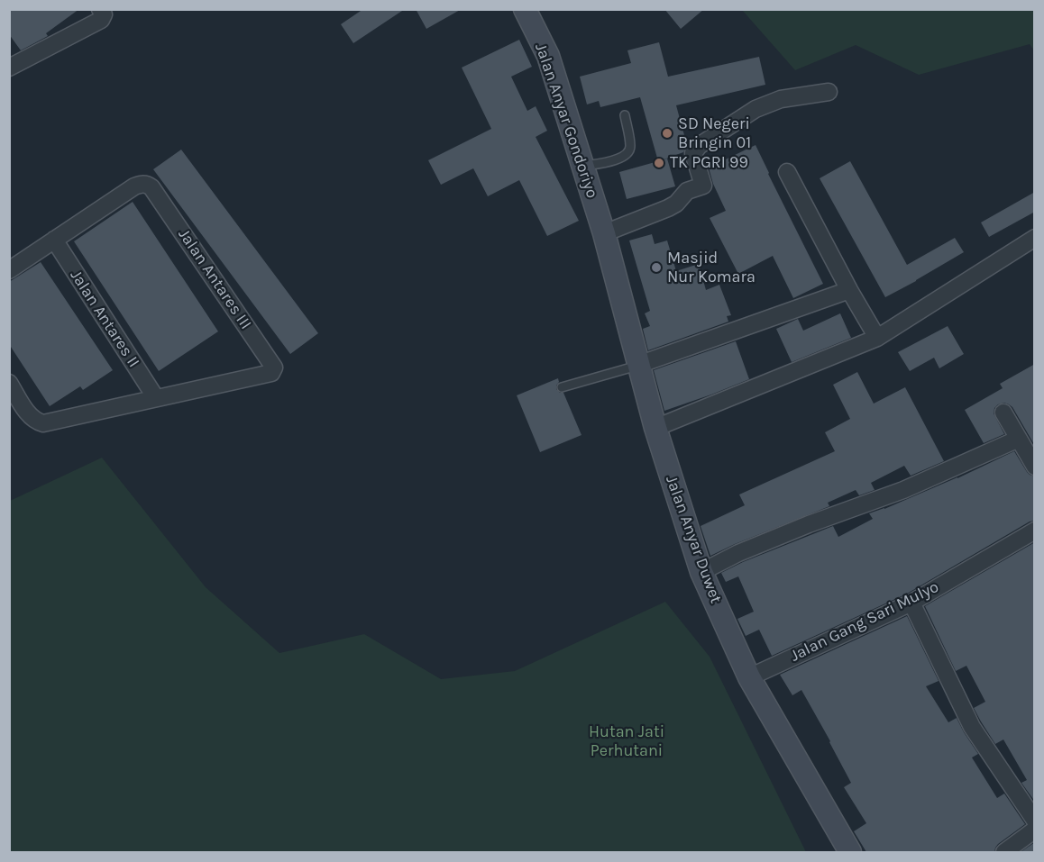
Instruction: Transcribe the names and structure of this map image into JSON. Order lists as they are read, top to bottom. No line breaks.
{"streets":{"street":["Jalan Anyar Gondoriyo","Jalan Antares III","Jalan Antares II","Jalan Anyar Duwet","Jalan Gang Sari Mulyo"]},"crossings":[["Jalan Anyar Gondoriyo","Jalan Anyar Duwet"],["Jalan Antares III","Jalan Antares II"],["Jalan Anyar Duwet","Jalan Gang Sari Mulyo"]],"parks":["Hutan Jati Perhutani"],"places":["SD Negeri Bringin 01","TK PGRI 99","Masjid Nur Komara"]}
